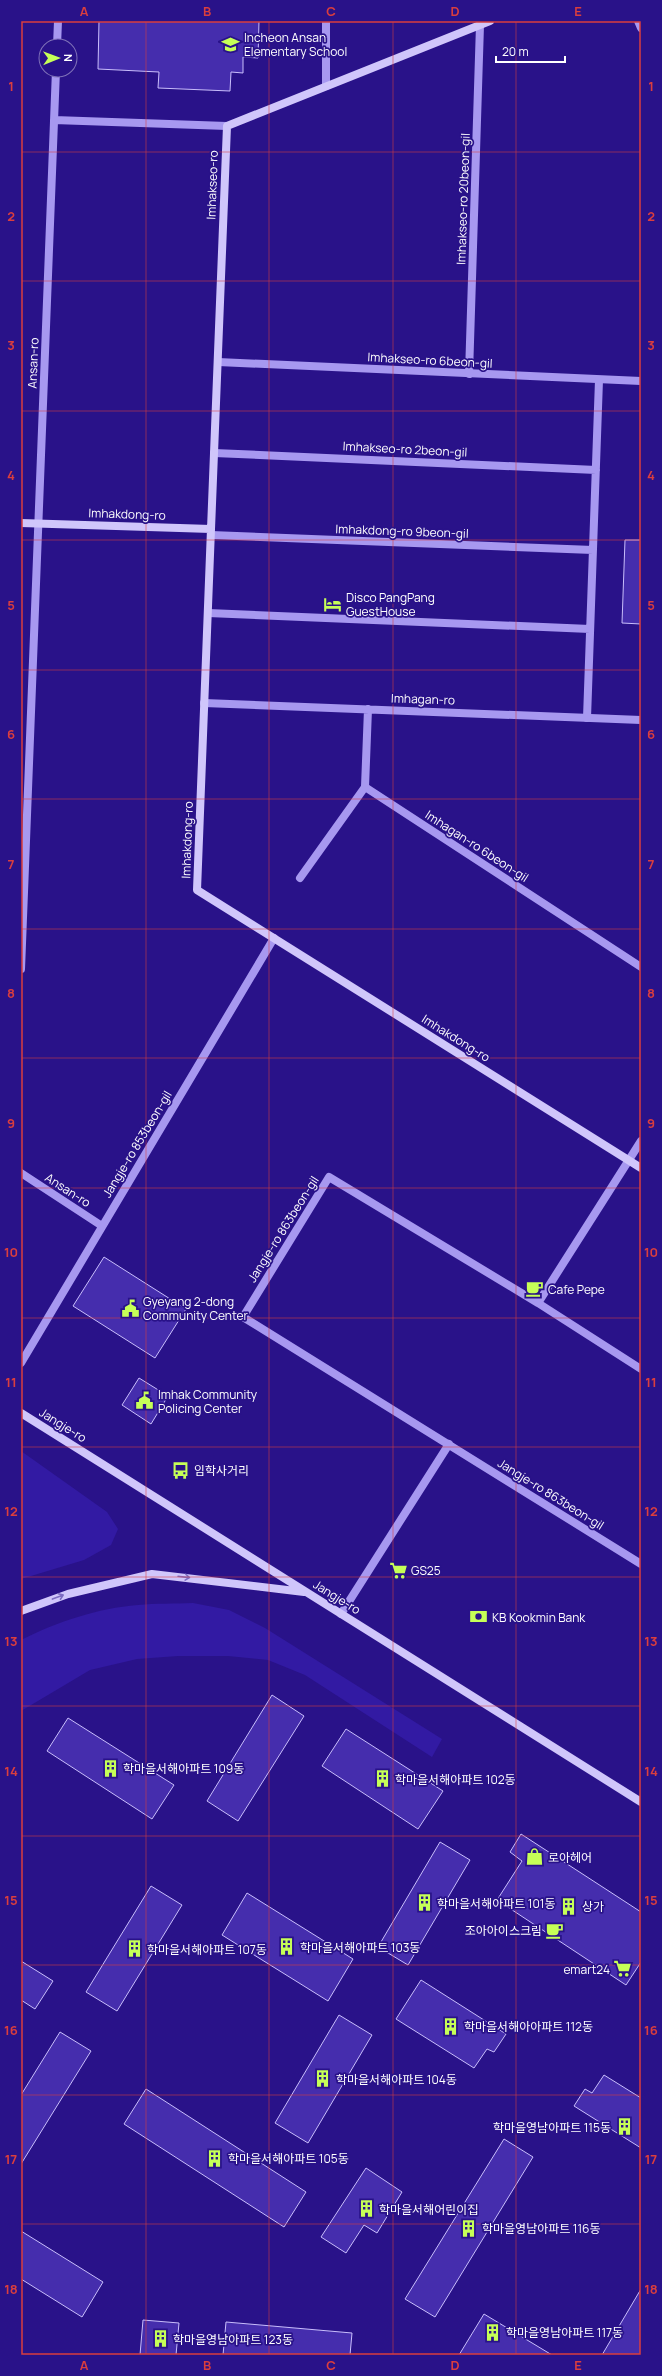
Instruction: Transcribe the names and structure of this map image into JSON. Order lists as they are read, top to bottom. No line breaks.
{"streets":{"street":["Imhakseo-ro","Imhakseo-ro 20beon-gil","Imhakseo-ro 6beon-gil","Ansan-ro","Imhakseo-ro 2beon-gil","Imhakdong-ro","Imhakdong-ro 9beon-gil","Imhagan-ro","Imhagan-ro 6beon-gil","Jangje-ro 853beon-gil","Jangje-ro 863beon-gil","Jangje-ro"]},"crossings":[["Imhakseo-ro","Imhakseo-ro 6beon-gil"],["Imhakseo-ro","Imhakseo-ro 2beon-gil"],["Imhakseo-ro","Imhakdong-ro"],["Imhakseo-ro","Imhakdong-ro 9beon-gil"],["Imhakseo-ro 20beon-gil","Imhakseo-ro 6beon-gil"],["Ansan-ro","Imhakdong-ro"],["Ansan-ro","Jangje-ro 853beon-gil"],["Imhakdong-ro","Imhakdong-ro 9beon-gil"],["Imhakdong-ro","Imhagan-ro"],["Imhakdong-ro","Jangje-ro 853beon-gil"]],"places":{"school or university":["Incheon Ansan Elementary School"],"hotel":["Disco PangPang GuestHouse"],"cafe":["Cafe Pepe","조아아이스크림"],"public building":["Gyeyang 2-dong Community Center","Imhak Community Policing Center"],"bus stop":["임학사거리"],"supermarket":["GS25","emart24"],"bank":["KB Kookmin Bank"],"building":["학마을서해아파트 109동","학마을서해아파트 102동","학마을서해아파트 101동","상가","학마을서해아파트 103동","학마을서해아파트 107동","학마을서해아아파트 112동","학마을서해아파트 104동","학마을영남아파트 115동","학마을서해아파트 105동","학마을서해어린이집","학마을영남아파트 116동","학마을영남아파트 117동","학마을영남아파트 123동"],"shop":["로아헤어"]},"scale_bar":"20 m","north":"right","grid":{"columns":["A","B","C","D","E"],"rows":["1","2","3","4","5","6","7","8","9","10","11","12","13","14","15","16","17","18"]}}
